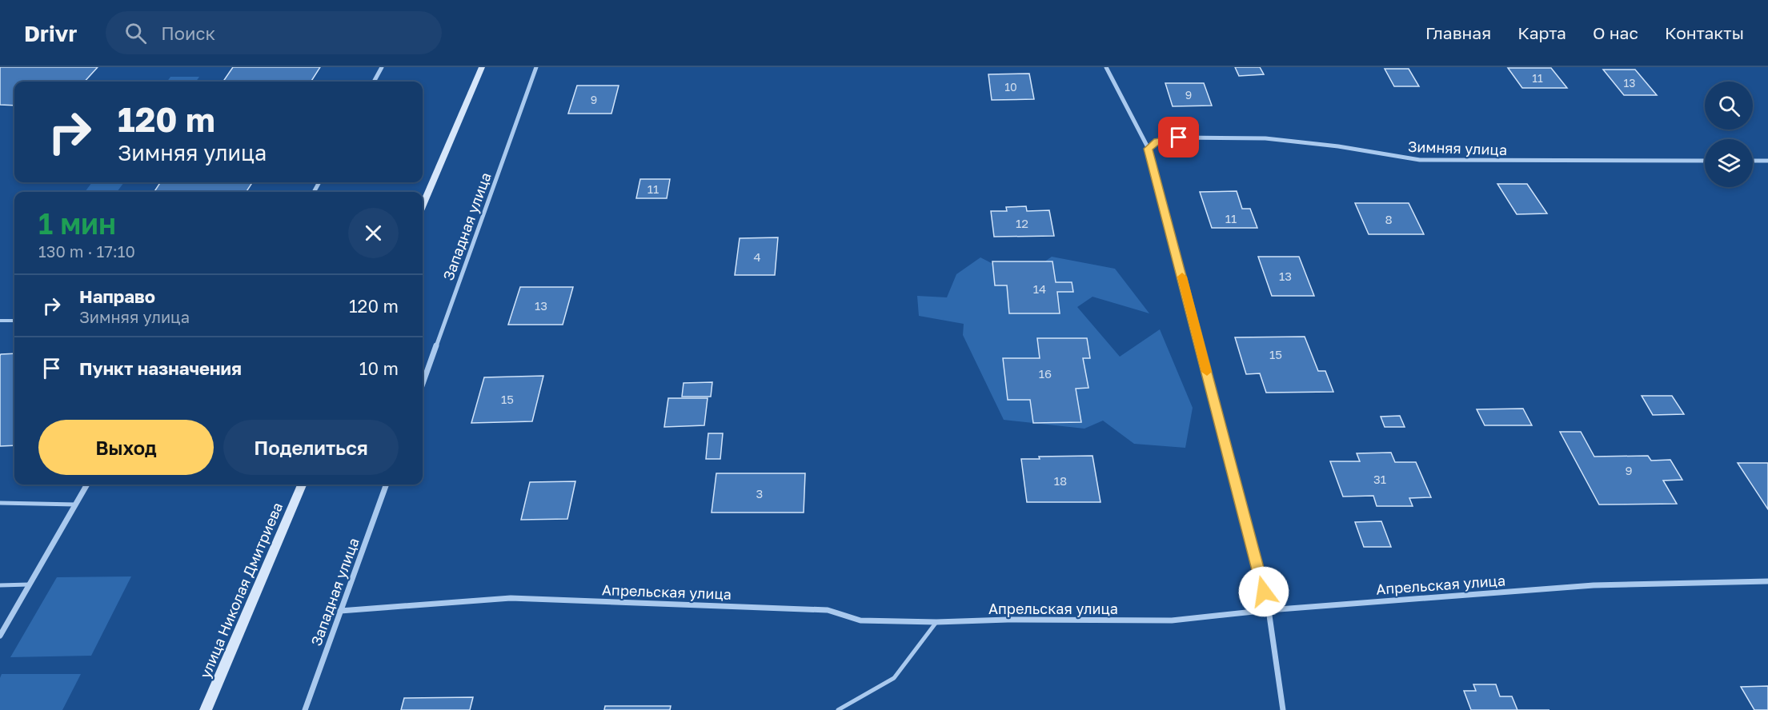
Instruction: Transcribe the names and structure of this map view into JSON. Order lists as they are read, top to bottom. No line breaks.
{"streets":{"main road":["улица Николая Дмитриева"],"street":["Зимняя улица","Западная улица","Апрельская улица"]},"crossings":[["Западная улица","Апрельская улица"]],"house_numbers":["11","13","10","9","9","11","11","8","12","4","13","14","13","15","16","15","9","31","18","3"],"page":{"header":"Drivr","search":"Поиск","nav":["Главная","Карта","О нас","Контакты"],"turn":["120 m","Зимняя улица"],"heading":["1 мин","130 m · 17:10"],"list":[{"name":"Направо","note":"Зимняя улица","value":"120 m"},{"name":"Пункт назначения","value":"10 m"}],"buttons":["Выход","Поделиться"]}}
